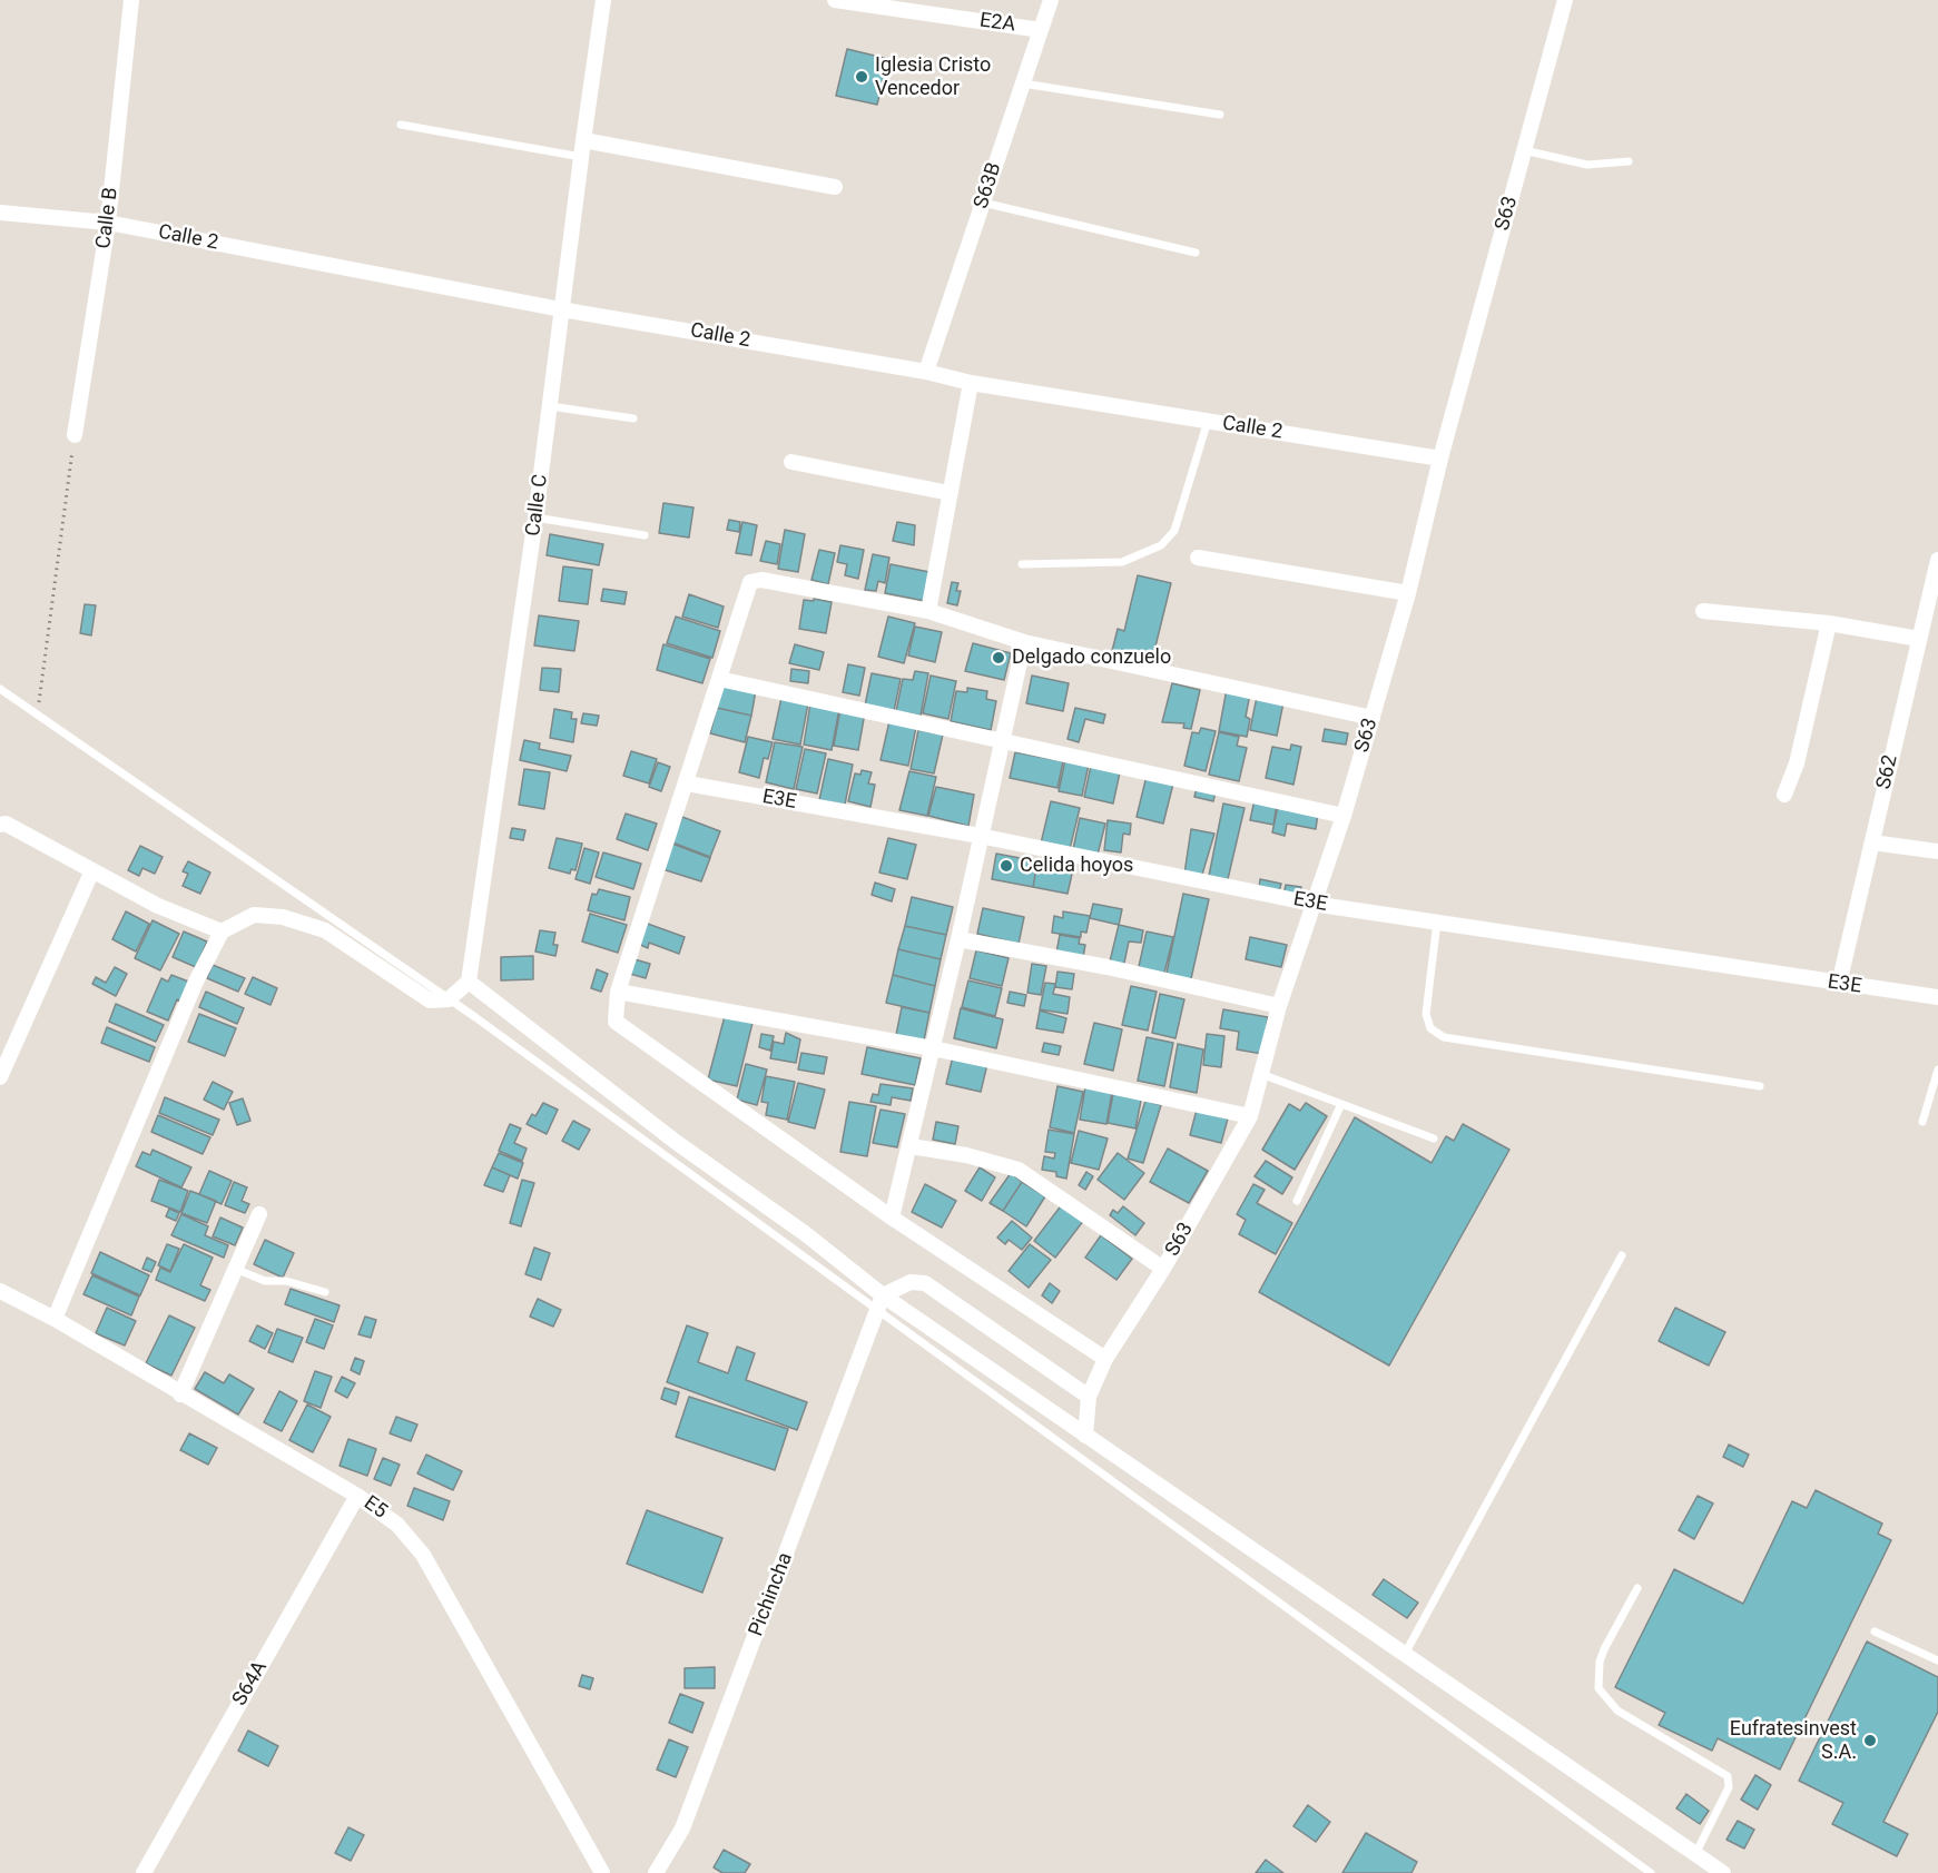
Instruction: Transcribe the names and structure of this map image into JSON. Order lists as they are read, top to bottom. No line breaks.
{"streets":{"street":["E2A","S63B","S63","Calle B","Calle 2","Calle C","S62","E3E","E5","Pichincha","S64A"]},"crossings":[["E2A","S63B"],["S63B","Calle 2"],["S63","Calle 2"],["S63","E3E"],["Calle B","Calle 2"],["Calle 2","Calle C"],["S62","E3E"],["E5","S64A"]],"places":["Iglesia Cristo Vencedor","Delgado conzuelo","Celida hoyos","Eufratesinvest S.A."]}
